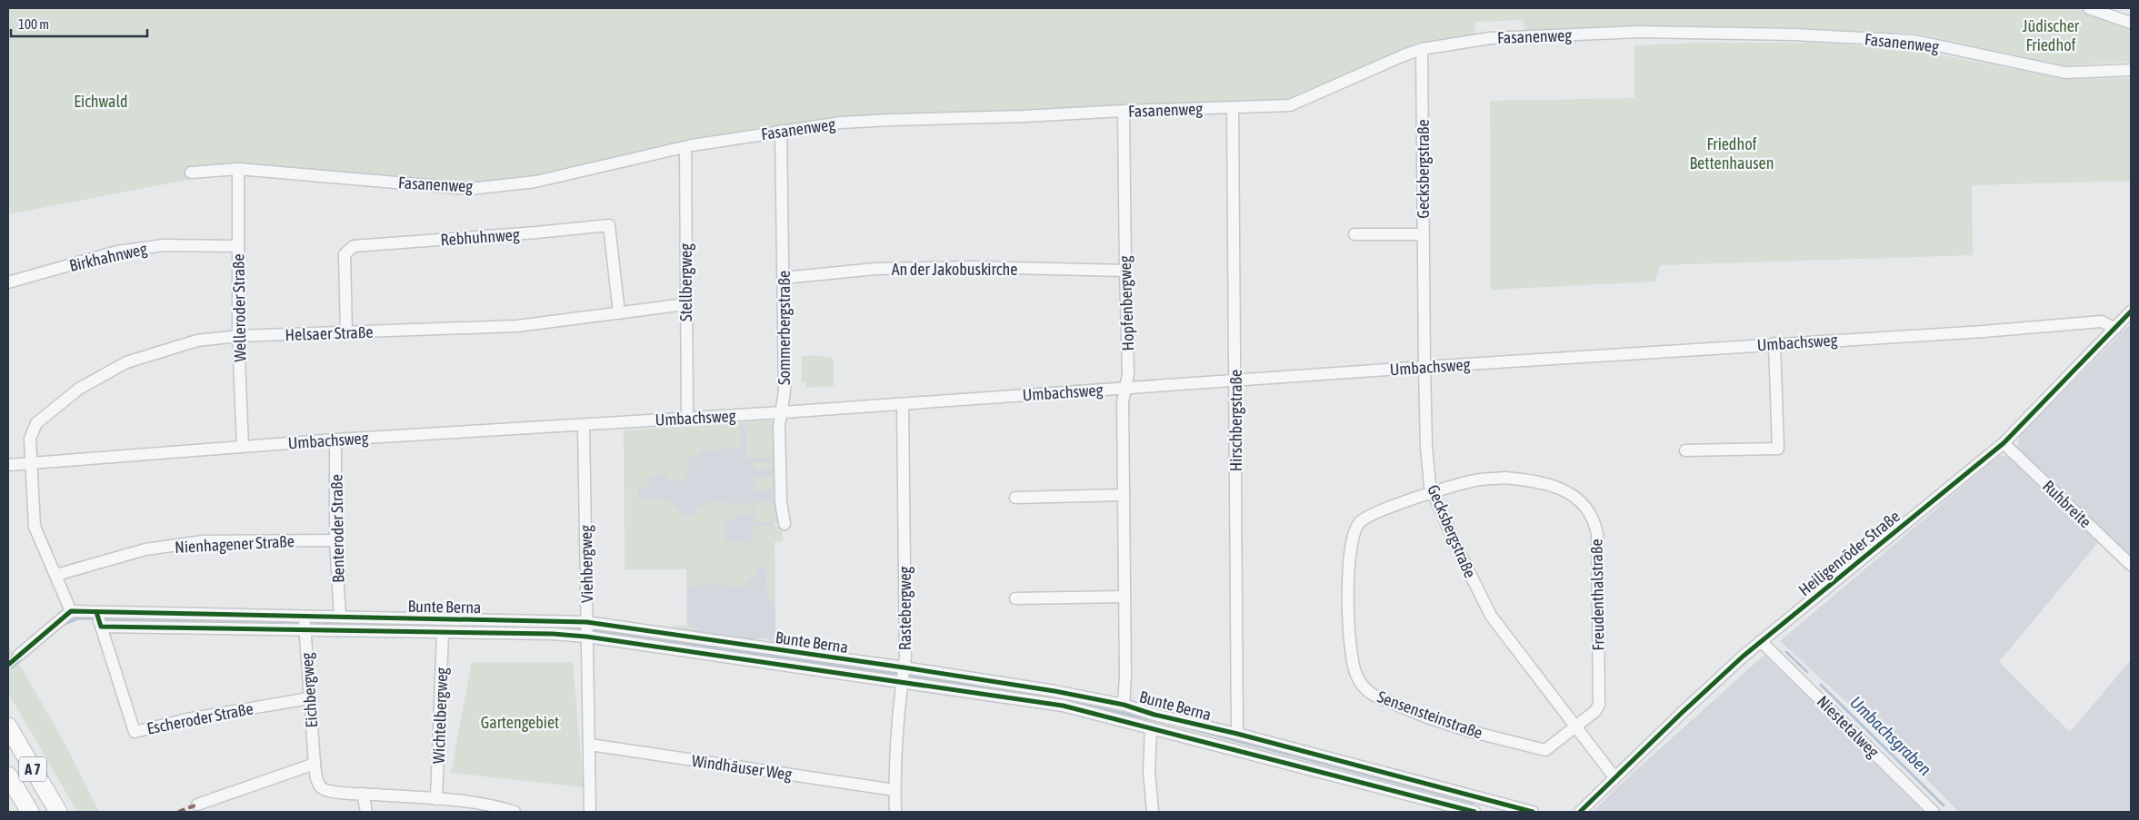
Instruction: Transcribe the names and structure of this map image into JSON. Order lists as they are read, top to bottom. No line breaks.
{"streets":{"highway":["A 7"],"street":["Fasanenweg","Gecksbergstraße","Rebhuhnweg","Birkhahnweg","An der Jakobuskirche","Stellbergweg","Hopfenbergweg","Welleroder Straße","Sommerbergstraße","Helsaer Straße","Umbachsweg","Hirschbergstraße","Ruhbreite","Benteroder Straße","Nienhagener Straße","Heiligenröder Straße","Viehbergweg","Freudenthalstraße","Bunte Berna","Rastebergweg","Eichbergweg","Sensensteinstraße","Wichtelbergweg","Escheroder Straße","Niestetalweg","Windhäuser Weg"]},"crossings":[["Fasanenweg","Gecksbergstraße"],["Fasanenweg","Stellbergweg"],["Fasanenweg","Hopfenbergweg"],["Fasanenweg","Welleroder Straße"],["Fasanenweg","Sommerbergstraße"],["Fasanenweg","Hirschbergstraße"],["Gecksbergstraße","Umbachsweg"],["Gecksbergstraße","Heiligenröder Straße"],["Gecksbergstraße","Freudenthalstraße"],["Gecksbergstraße","Sensensteinstraße"],["Rebhuhnweg","Helsaer Straße"],["Birkhahnweg","Welleroder Straße"],["An der Jakobuskirche","Hopfenbergweg"],["An der Jakobuskirche","Sommerbergstraße"],["Stellbergweg","Helsaer Straße"],["Stellbergweg","Umbachsweg"],["Hopfenbergweg","Umbachsweg"],["Hopfenbergweg","Bunte Berna"],["Welleroder Straße","Helsaer Straße"],["Welleroder Straße","Umbachsweg"],["Sommerbergstraße","Umbachsweg"],["Helsaer Straße","Umbachsweg"],["Helsaer Straße","Nienhagener Straße"],["Helsaer Straße","Bunte Berna"],["Umbachsweg","Hirschbergstraße"],["Umbachsweg","Benteroder Straße"],["Umbachsweg","Heiligenröder Straße"],["Umbachsweg","Viehbergweg"],["Umbachsweg","Rastebergweg"],["Hirschbergstraße","Bunte Berna"],["Ruhbreite","Heiligenröder Straße"],["Benteroder Straße","Nienhagener Straße"],["Benteroder Straße","Bunte Berna"],["Heiligenröder Straße","Niestetalweg"],["Viehbergweg","Bunte Berna"],["Viehbergweg","Windhäuser Weg"],["Freudenthalstraße","Sensensteinstraße"],["Bunte Berna","Rastebergweg"],["Bunte Berna","Eichbergweg"],["Bunte Berna","Wichtelbergweg"],["Bunte Berna","Escheroder Straße"],["Rastebergweg","Windhäuser Weg"],["Eichbergweg","Escheroder Straße"]],"water":["Umbachsgraben"],"parks":["Jüdischer Friedhof","Eichwald","Friedhof Bettenhausen","Gartengebiet"],"scale_bar":"100 m"}
